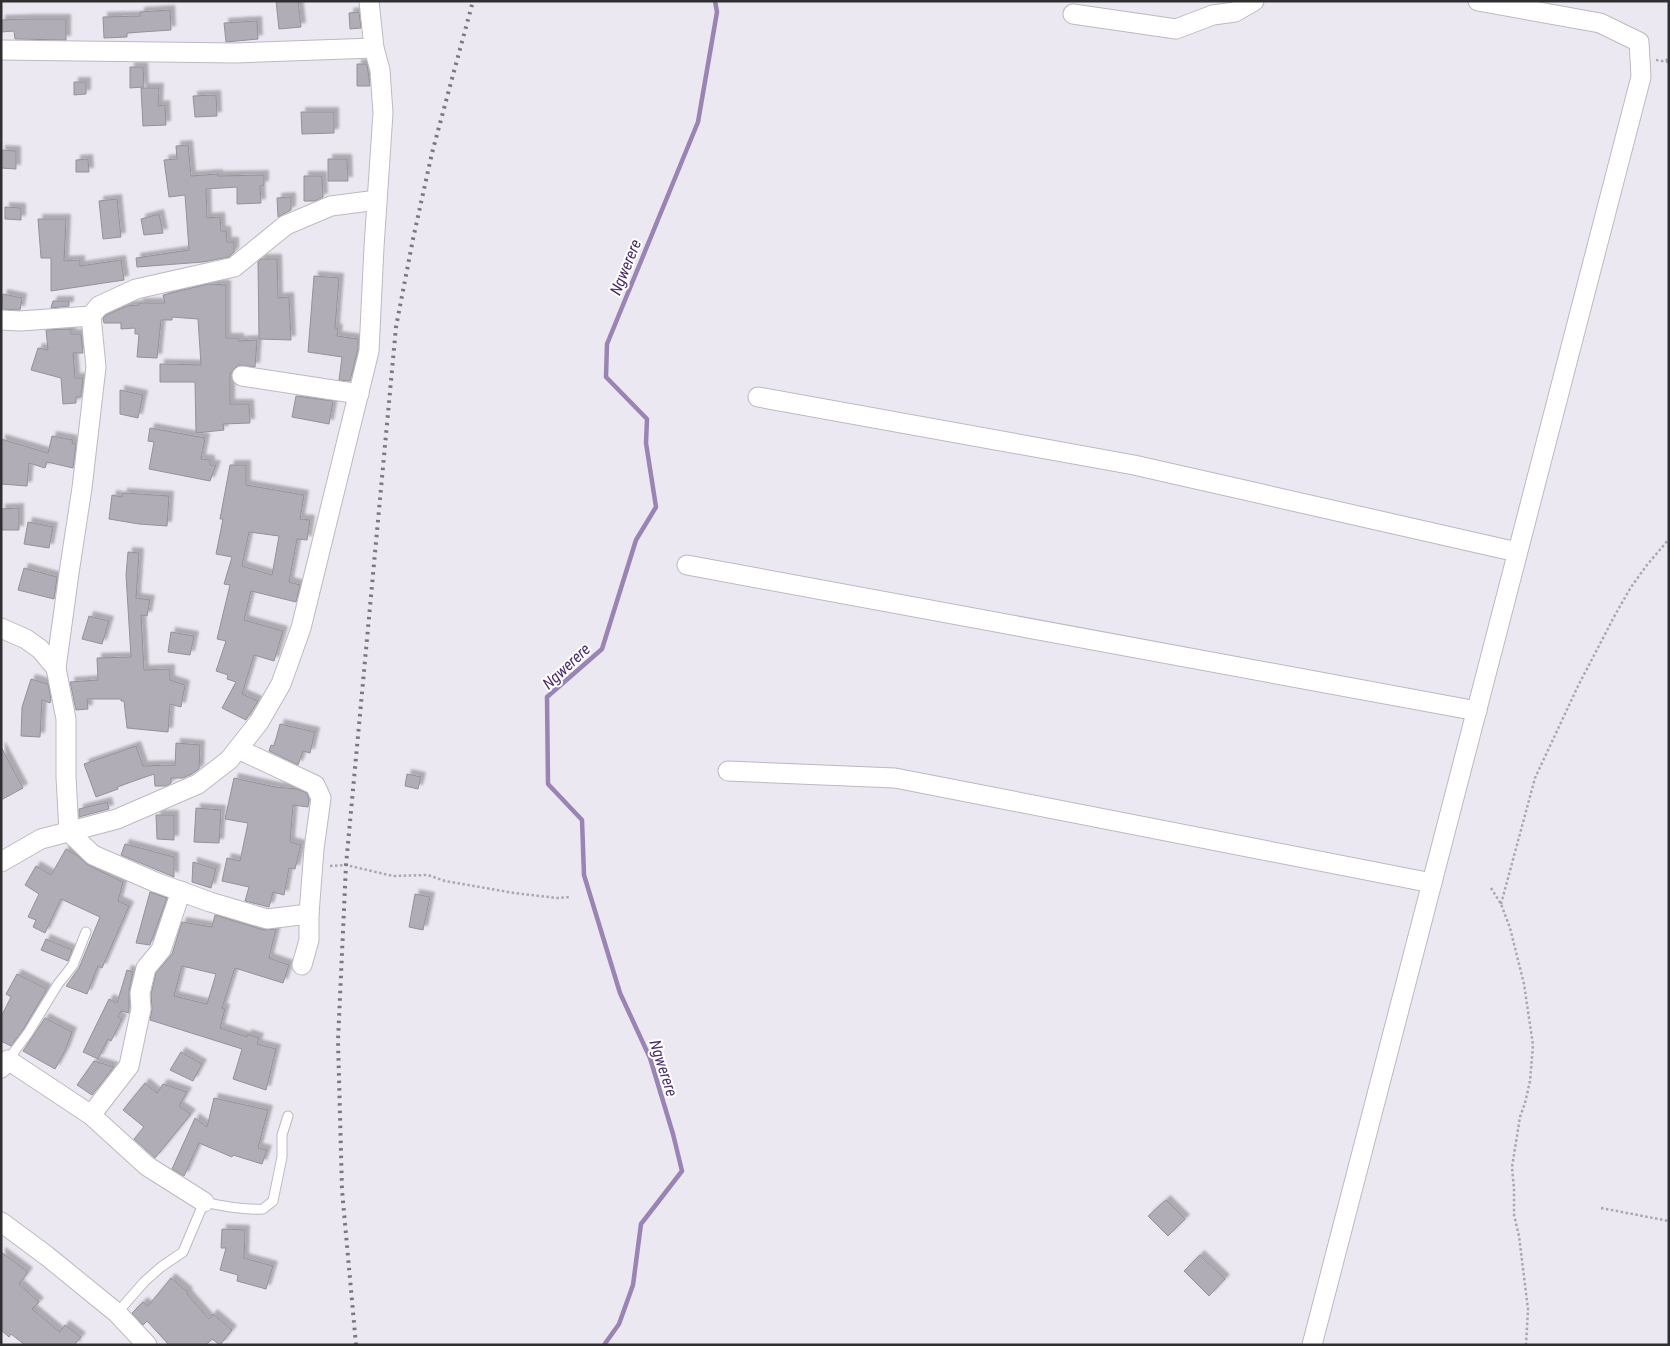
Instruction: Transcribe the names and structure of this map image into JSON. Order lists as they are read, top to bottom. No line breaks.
{"water":["Ngwerere"]}
